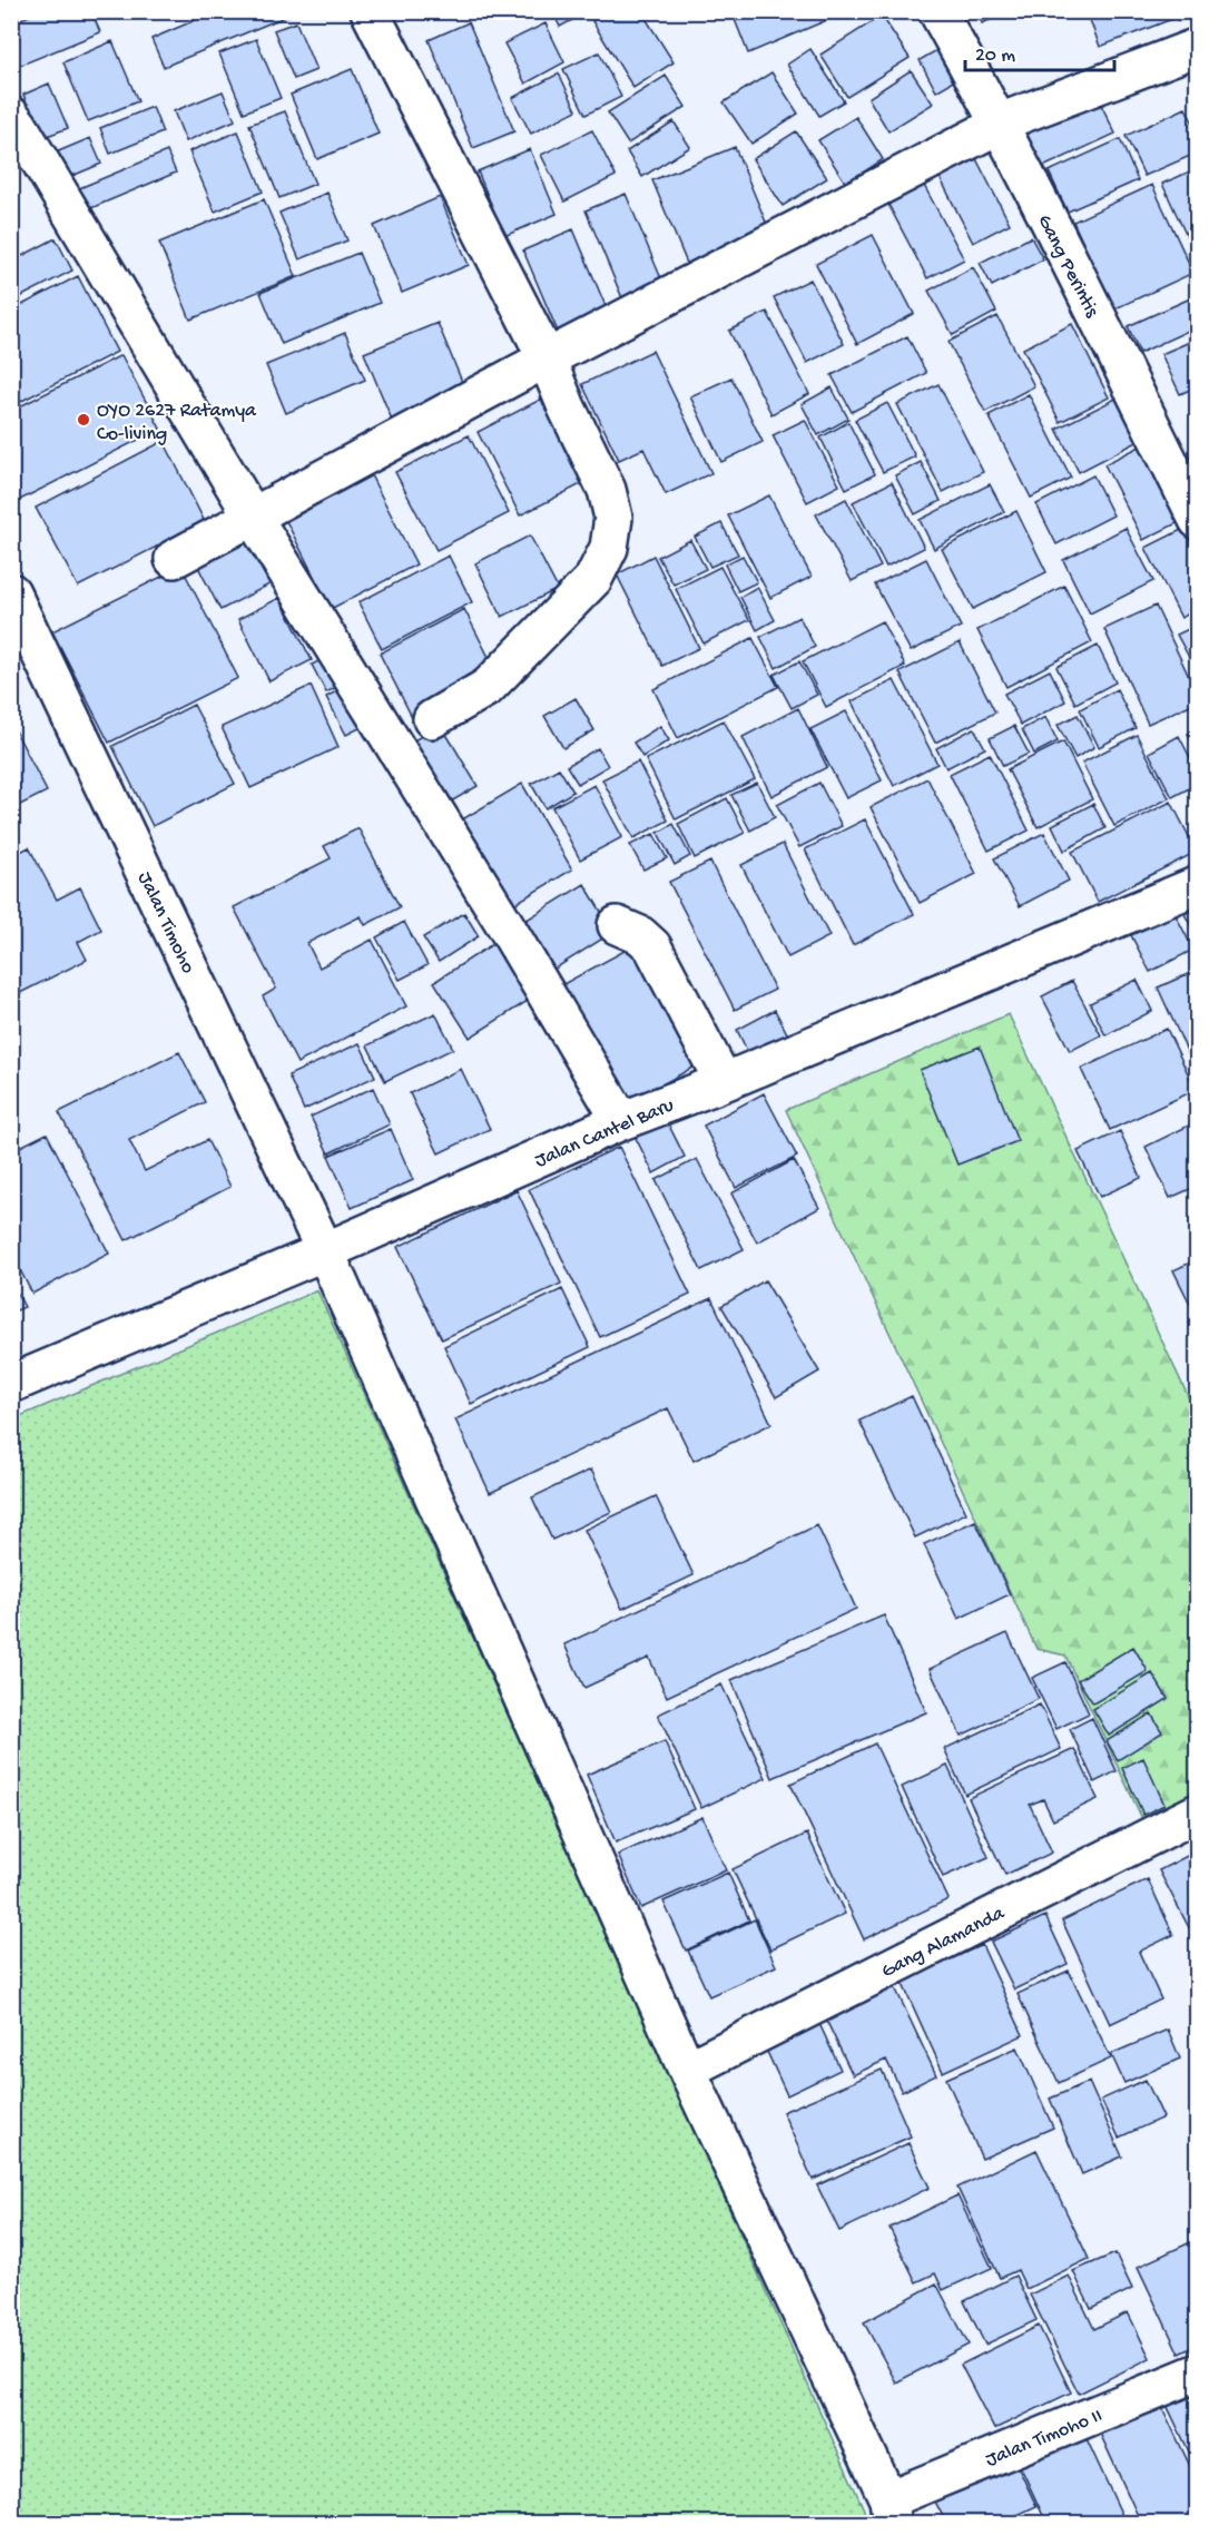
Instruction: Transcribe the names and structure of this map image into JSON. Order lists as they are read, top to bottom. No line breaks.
{"streets":{"street":["Gang Perintis","Jalan Timoho","Jalan Cantel Baru","Gang Alamanda","Jalan Timoho II"]},"crossings":[["Jalan Timoho","Jalan Cantel Baru"],["Jalan Timoho","Gang Alamanda"],["Jalan Timoho","Jalan Timoho II"]],"places":["OYO 2627 Ratamya Co-living"],"scale_bar":"20 m"}
